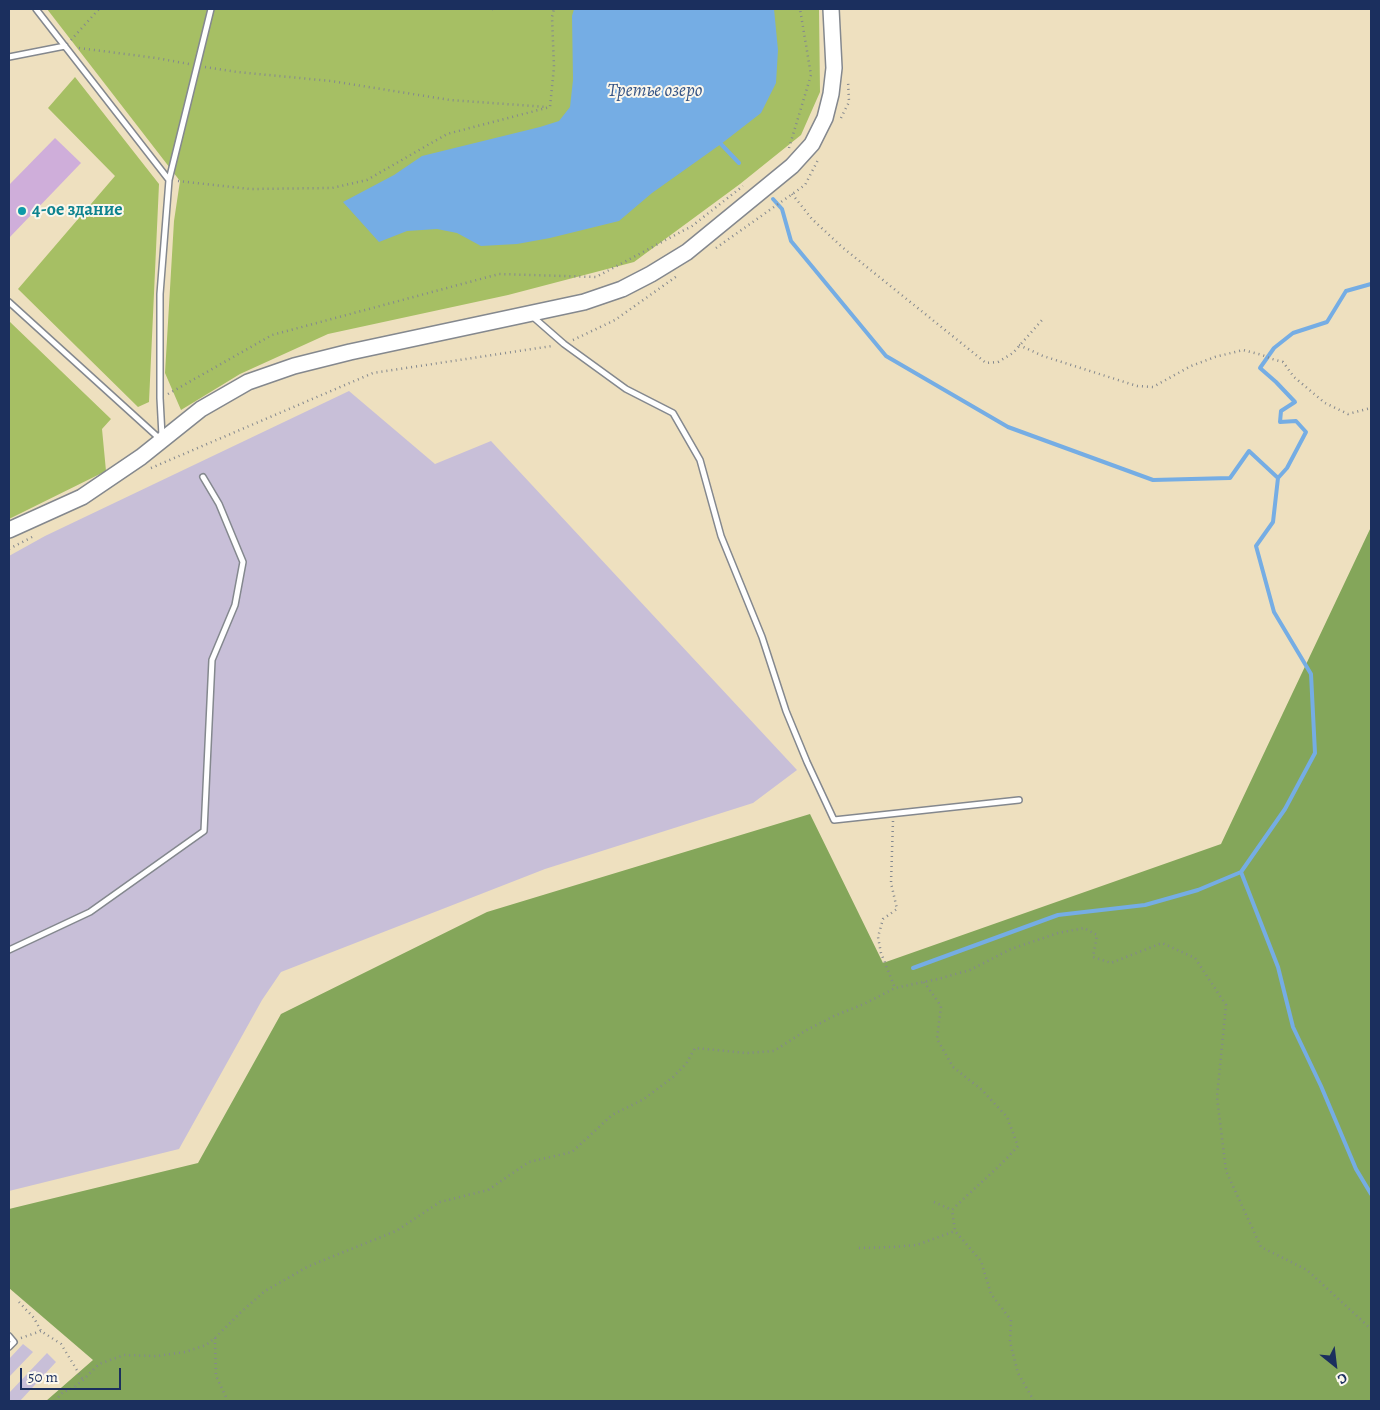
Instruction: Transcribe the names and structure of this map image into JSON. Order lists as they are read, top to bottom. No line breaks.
{"water":["Третье озеро"],"places":["4-ое здание"],"scale_bar":"50 m","north":"bottom right"}
